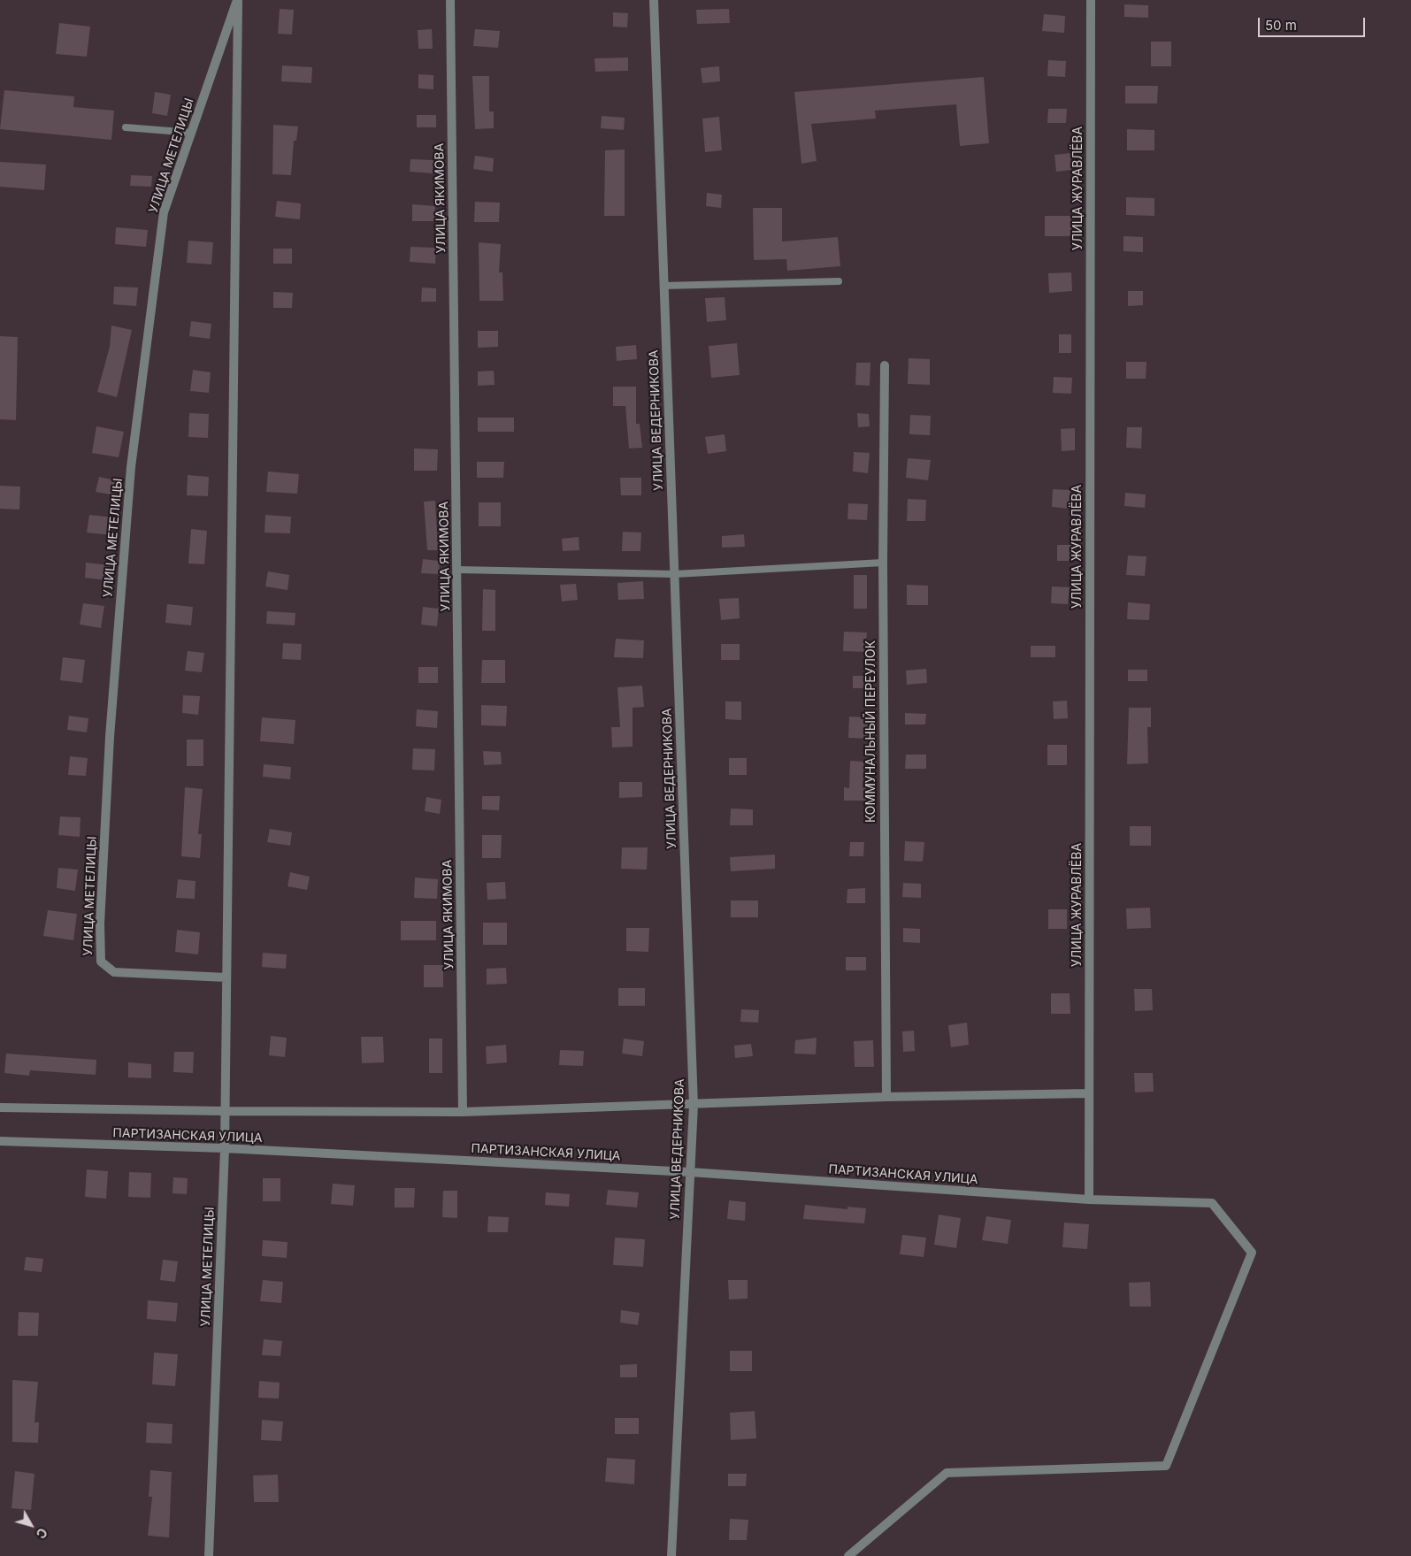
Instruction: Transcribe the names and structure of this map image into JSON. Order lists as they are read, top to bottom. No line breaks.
{"streets":{"street":["УЛИЦА МЕТЕЛИЦЫ","УЛИЦА ЖУРАВЛЁВА","УЛИЦА ЯКИМОВА","УЛИЦА ВЕДЕРНИКОВА","КОММУНАЛЬНЫЙ ПЕРЕУЛОК","ПАРТИЗАНСКАЯ УЛИЦА"]},"crossings":[["УЛИЦА МЕТЕЛИЦЫ","ПАРТИЗАНСКАЯ УЛИЦА"],["УЛИЦА ЖУРАВЛЁВА","ПАРТИЗАНСКАЯ УЛИЦА"],["УЛИЦА ЯКИМОВА","ПАРТИЗАНСКАЯ УЛИЦА"],["УЛИЦА ВЕДЕРНИКОВА","ПАРТИЗАНСКАЯ УЛИЦА"],["КОММУНАЛЬНЫЙ ПЕРЕУЛОК","ПАРТИЗАНСКАЯ УЛИЦА"]],"scale_bar":"50 m","north":"bottom right"}
